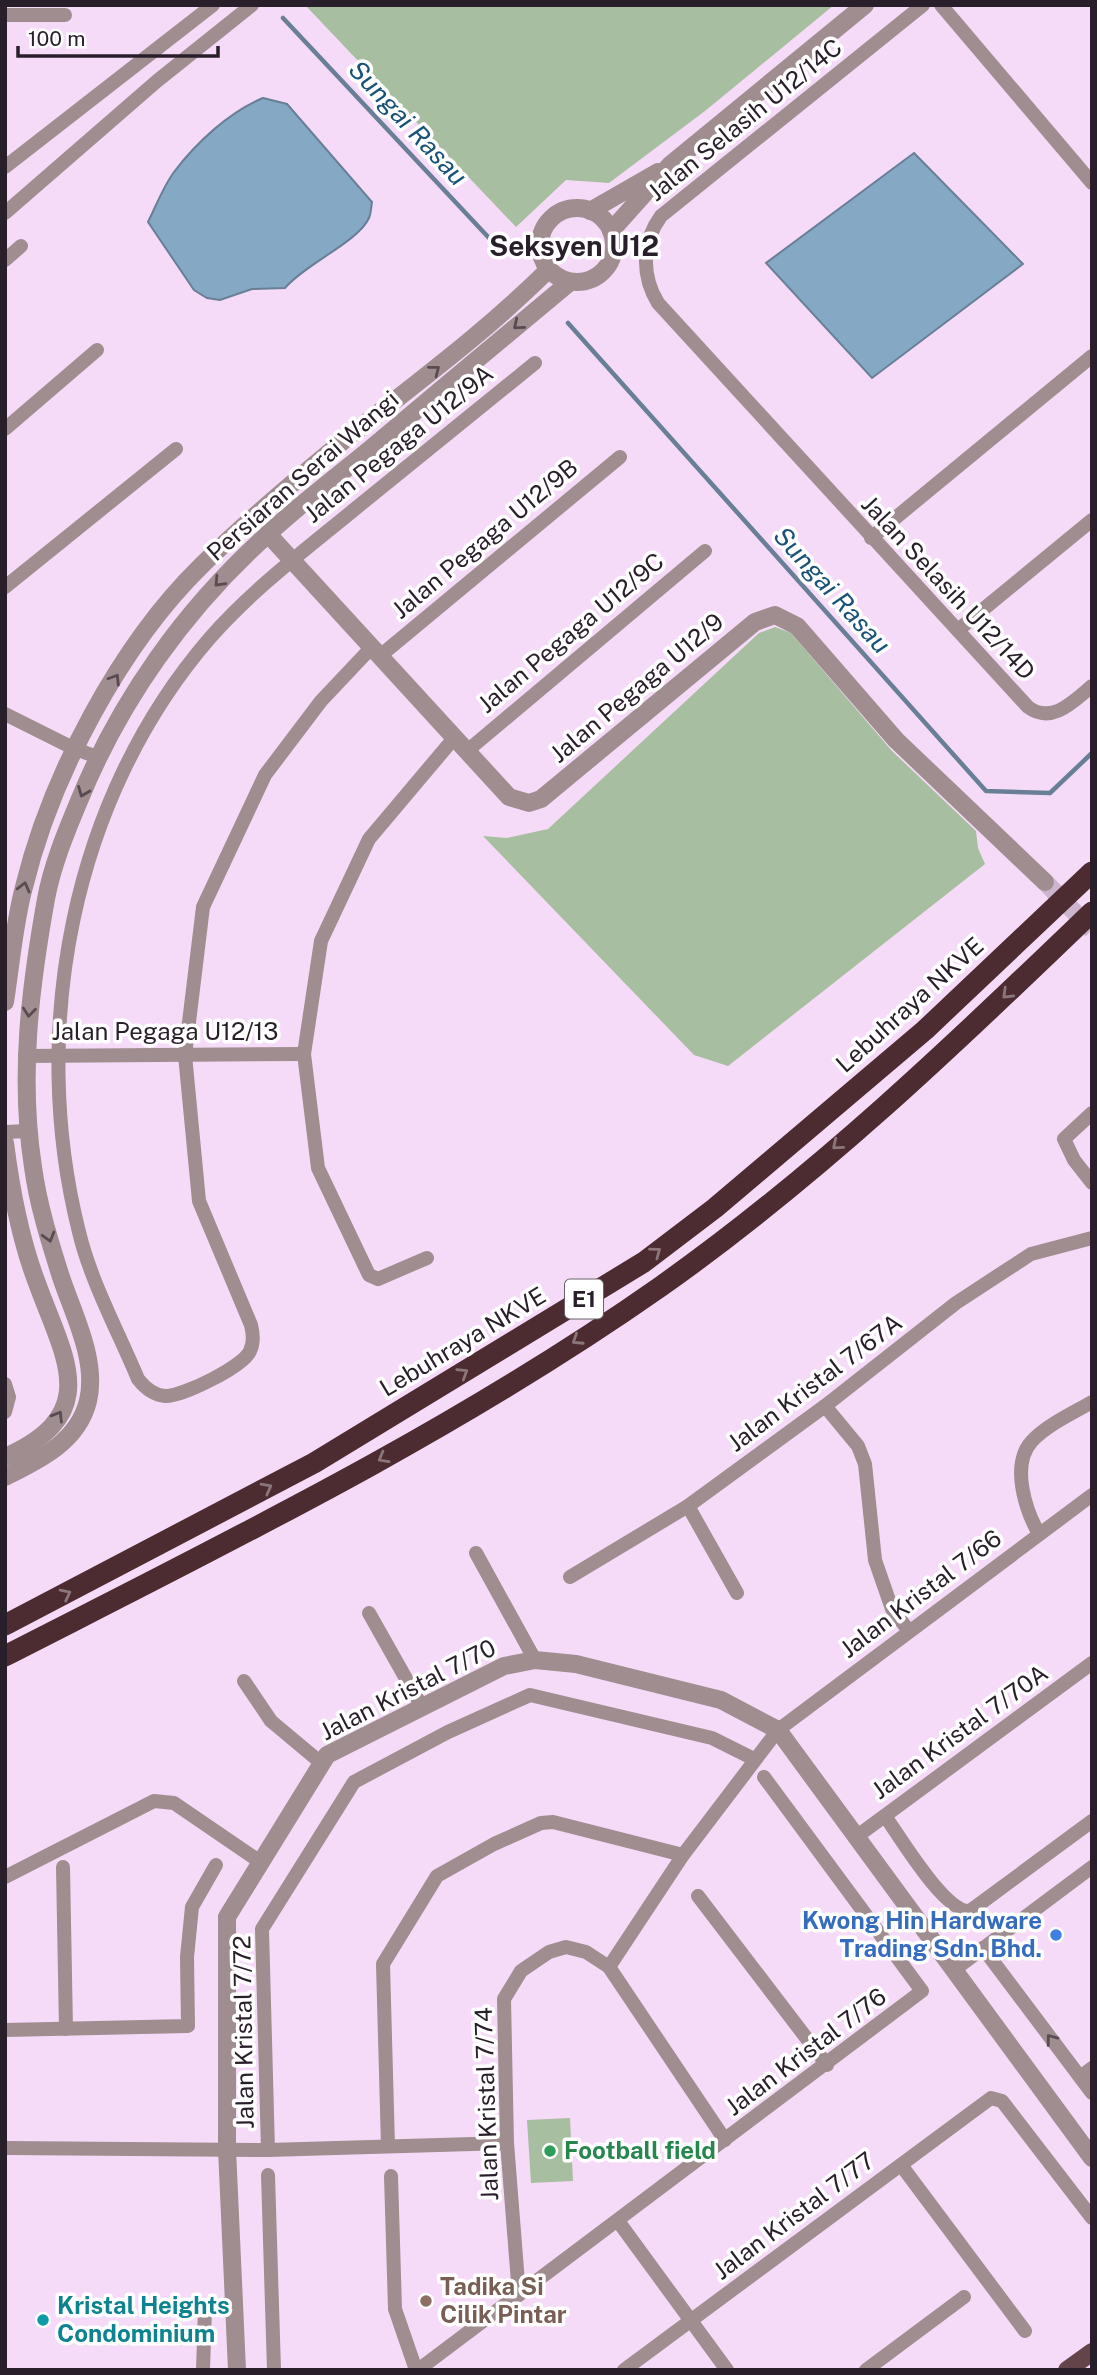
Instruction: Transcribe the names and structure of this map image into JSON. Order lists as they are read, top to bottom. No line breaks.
{"streets":{"highway":["Lebuhraya NKVE","E1"],"street":["Jalan Selasih U12/14C","Jalan Pegaga U12/9A","Persiaran Serai Wangi","Jalan Pegaga U12/9B","Jalan Selasih U12/14D","Jalan Pegaga U12/9C","Jalan Pegaga U12/9","Jalan Pegaga U12/13","Jalan Kristal 7/67A","Jalan Kristal 7/66","Jalan Kristal 7/70","Jalan Kristal 7/70A","Jalan Kristal 7/72","Jalan Kristal 7/76","Jalan Kristal 7/74","Jalan Kristal 7/77"]},"crossings":[["Jalan Selasih U12/14C","Jalan Selasih U12/14D"],["Jalan Pegaga U12/9A","Jalan Pegaga U12/9B"],["Jalan Pegaga U12/9A","Jalan Pegaga U12/9"],["Jalan Pegaga U12/9A","Jalan Pegaga U12/13"],["Persiaran Serai Wangi","Jalan Pegaga U12/9"],["Persiaran Serai Wangi","Jalan Pegaga U12/13"],["Jalan Pegaga U12/9B","Jalan Pegaga U12/9"],["Jalan Pegaga U12/9B","Jalan Pegaga U12/13"],["Jalan Pegaga U12/9C","Jalan Pegaga U12/9"],["Jalan Pegaga U12/9C","Jalan Pegaga U12/13"],["Jalan Kristal 7/66","Jalan Kristal 7/70"],["Jalan Kristal 7/66","Jalan Kristal 7/72"],["Jalan Kristal 7/66","Jalan Kristal 7/74"],["Jalan Kristal 7/70","Jalan Kristal 7/70A"],["Jalan Kristal 7/76","Jalan Kristal 7/74"]],"districts":["Seksyen U12"],"water":["Sungai Rasau"],"places":["Kwong Hin Hardware Trading Sdn. Bhd.","Football field","Tadika Si Cilik Pintar","Kristal Heights Condominium"],"scale_bar":"100 m"}
